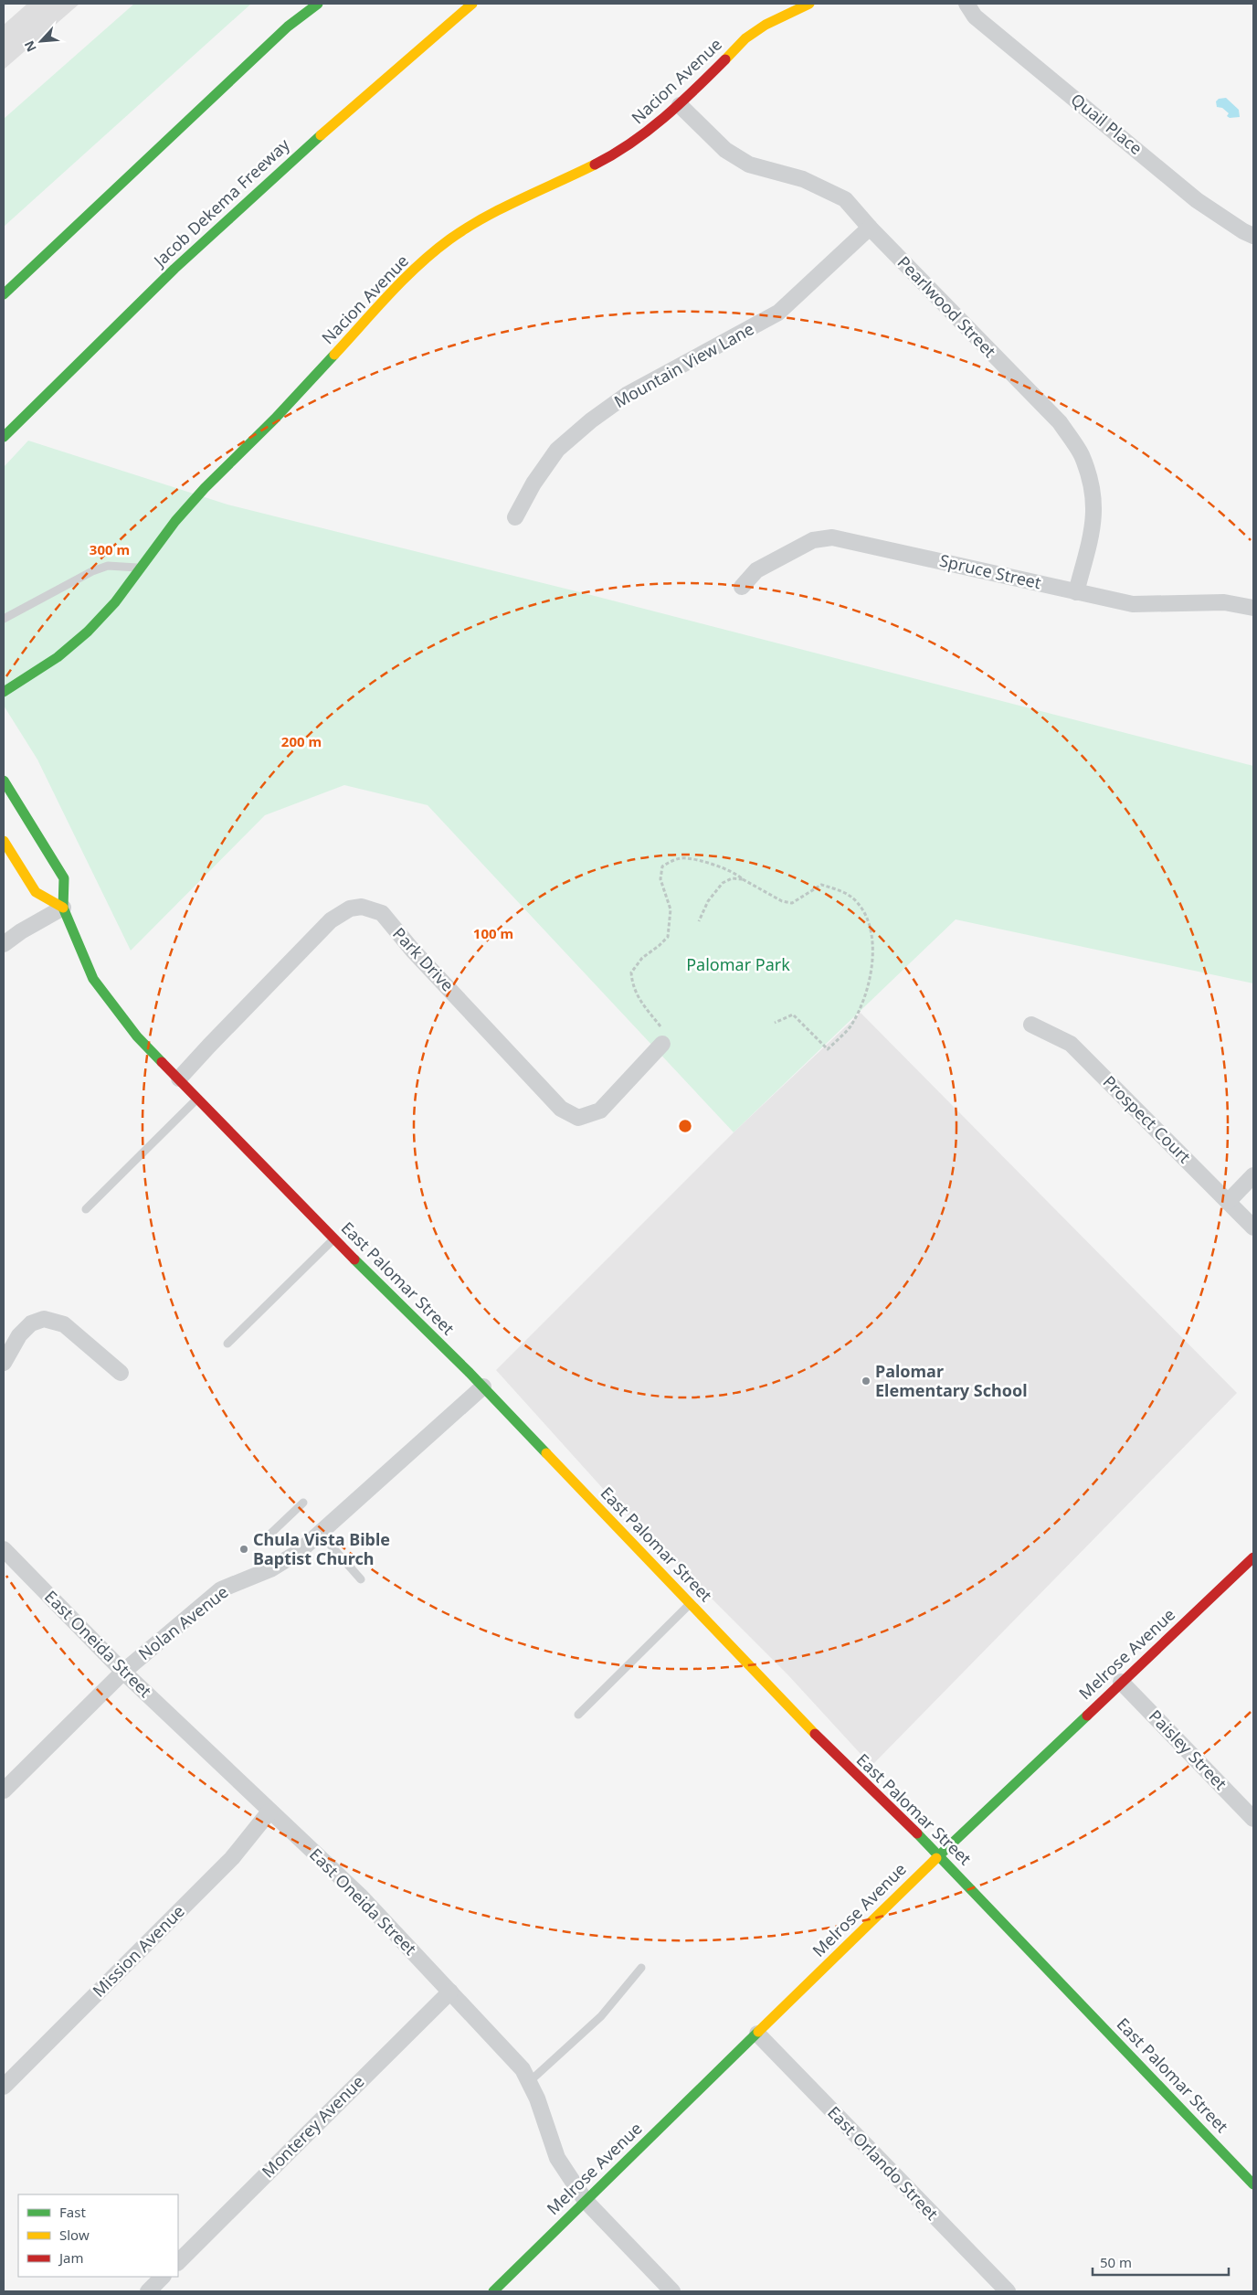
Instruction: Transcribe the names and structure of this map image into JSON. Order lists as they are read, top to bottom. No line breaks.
{"streets":{"main road":["Nacion Avenue","Jacob Dekema Freeway","East Palomar Street","Melrose Avenue"],"street":["Quail Place","Pearlwood Street","Mountain View Lane","Spruce Street","Park Drive","Prospect Court","Nolan Avenue","East Oneida Street","Paisley Street","Mission Avenue","Monterey Avenue","East Orlando Street"]},"crossings":[["Nacion Avenue","Pearlwood Street"],["Pearlwood Street","Mountain View Lane"],["Pearlwood Street","Spruce Street"],["Park Drive","East Palomar Street"],["East Palomar Street","Nolan Avenue"],["East Palomar Street","Melrose Avenue"],["Nolan Avenue","East Oneida Street"],["East Oneida Street","Melrose Avenue"],["East Oneida Street","Mission Avenue"],["East Oneida Street","Monterey Avenue"],["Melrose Avenue","Paisley Street"],["Melrose Avenue","East Orlando Street"]],"parks":["Palomar Park"],"places":["Palomar Elementary School","Chula Vista Bible Baptist Church"],"legend":["Fast","Slow","Jam"],"scale_bar":"50 m","north":"bottom left","rings":["300 m","200 m","100 m"]}
